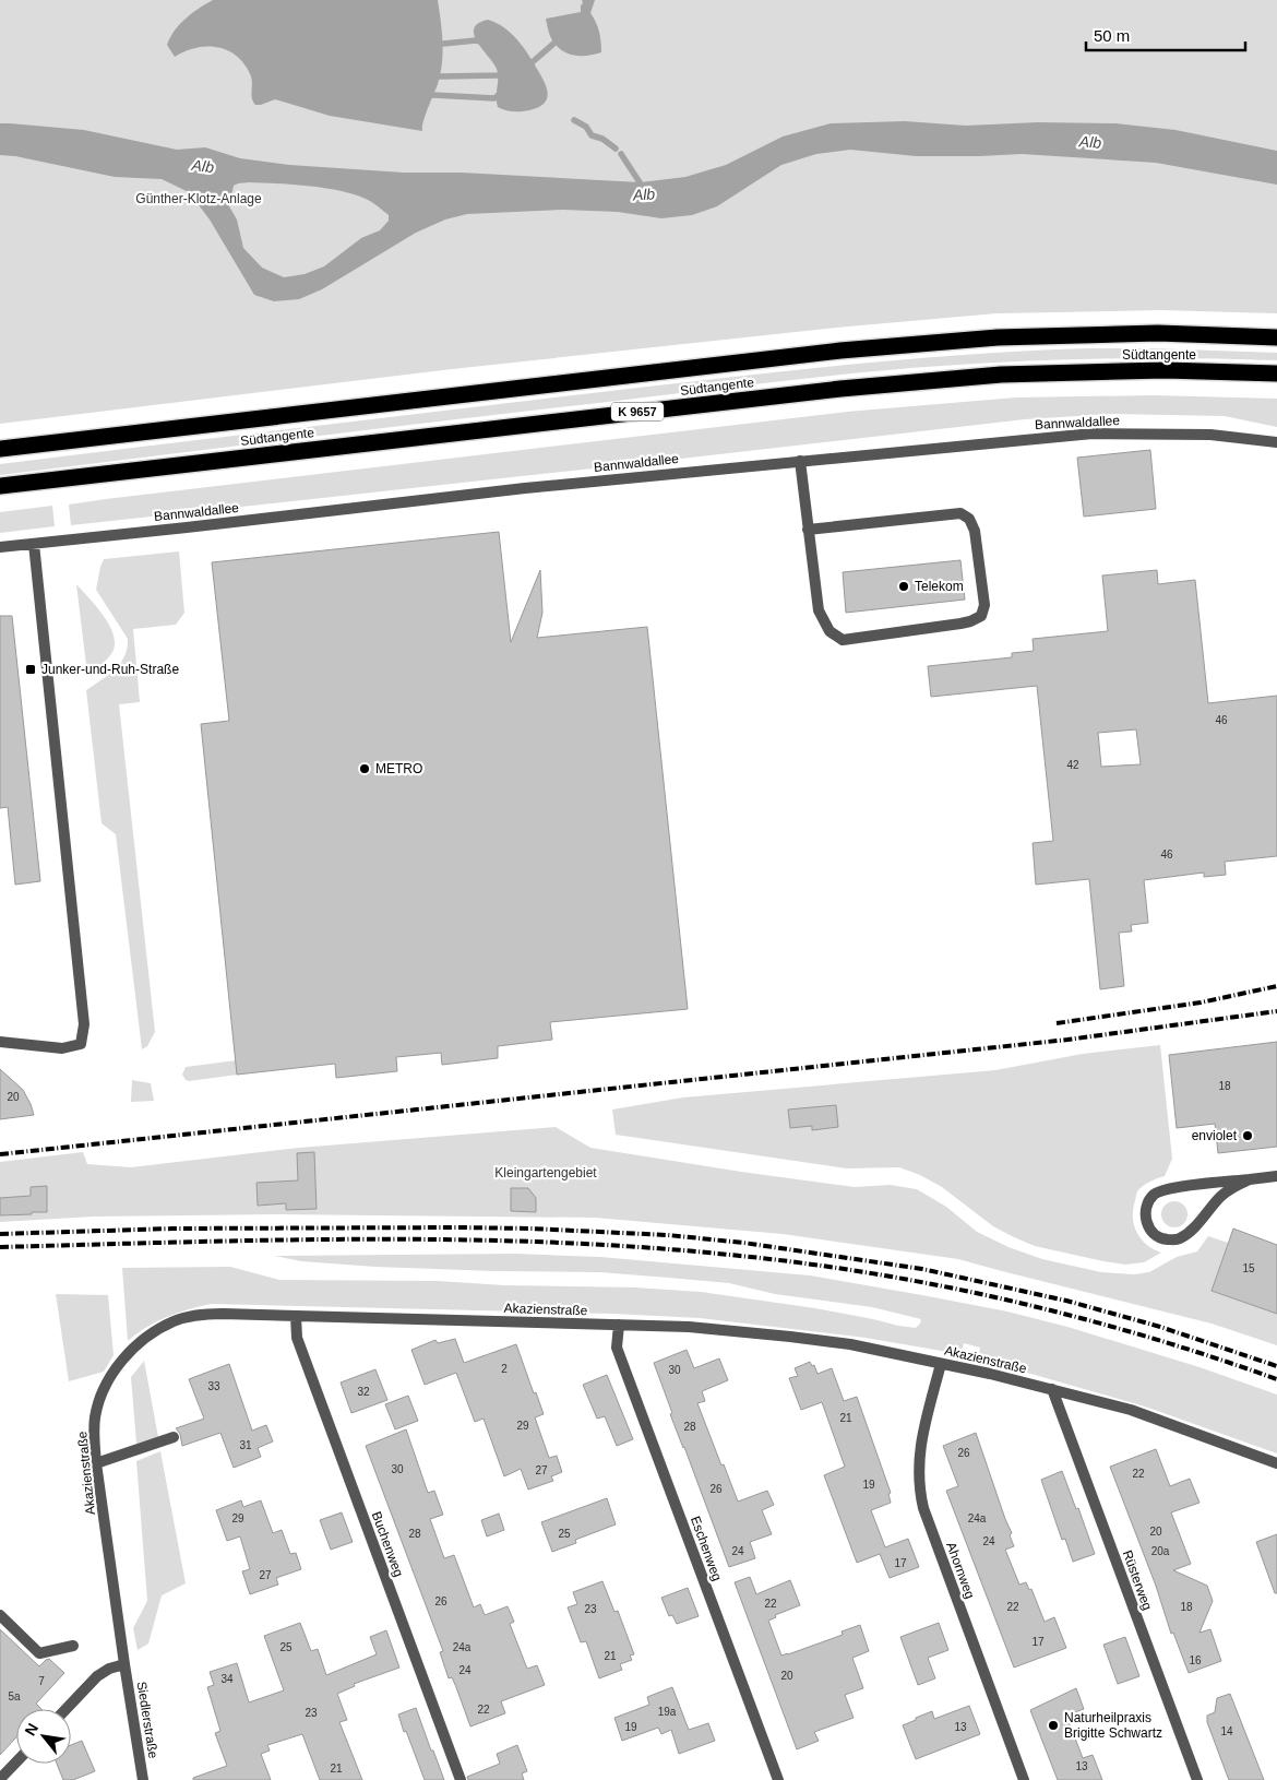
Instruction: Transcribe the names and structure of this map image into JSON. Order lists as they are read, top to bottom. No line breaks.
{"streets":{"highway":["Südtangente","K 9657"],"street":["Bannwaldallee","Akazienstraße","Buchenweg","Eschenweg","Ahornweg","Rüsterweg","Siedlerstraße"]},"crossings":[["Akazienstraße","Buchenweg"],["Akazienstraße","Eschenweg"],["Akazienstraße","Ahornweg"],["Akazienstraße","Rüsterweg"],["Akazienstraße","Siedlerstraße"]],"water":["Alb"],"parks":["Günther-Klotz-Anlage","Kleingartengebiet"],"places":{"other":["Telekom","METRO","enviolet","Naturheilpraxis Brigitte Schwartz"],"transit":["Junker-und-Ruh-Straße"]},"house_numbers":["46","42","46","18","20","15","2","30","33","32","21","29","28","31","26","30","27","22","19","26","29","24a","20","28","25","24","24","20a","17","27","26","22","22","18","23","17","25","24a","21","16","24","20","34","7","5a","22","19a","23","19","13","14","13","21"],"scale_bar":"50 m","north":"top left"}
